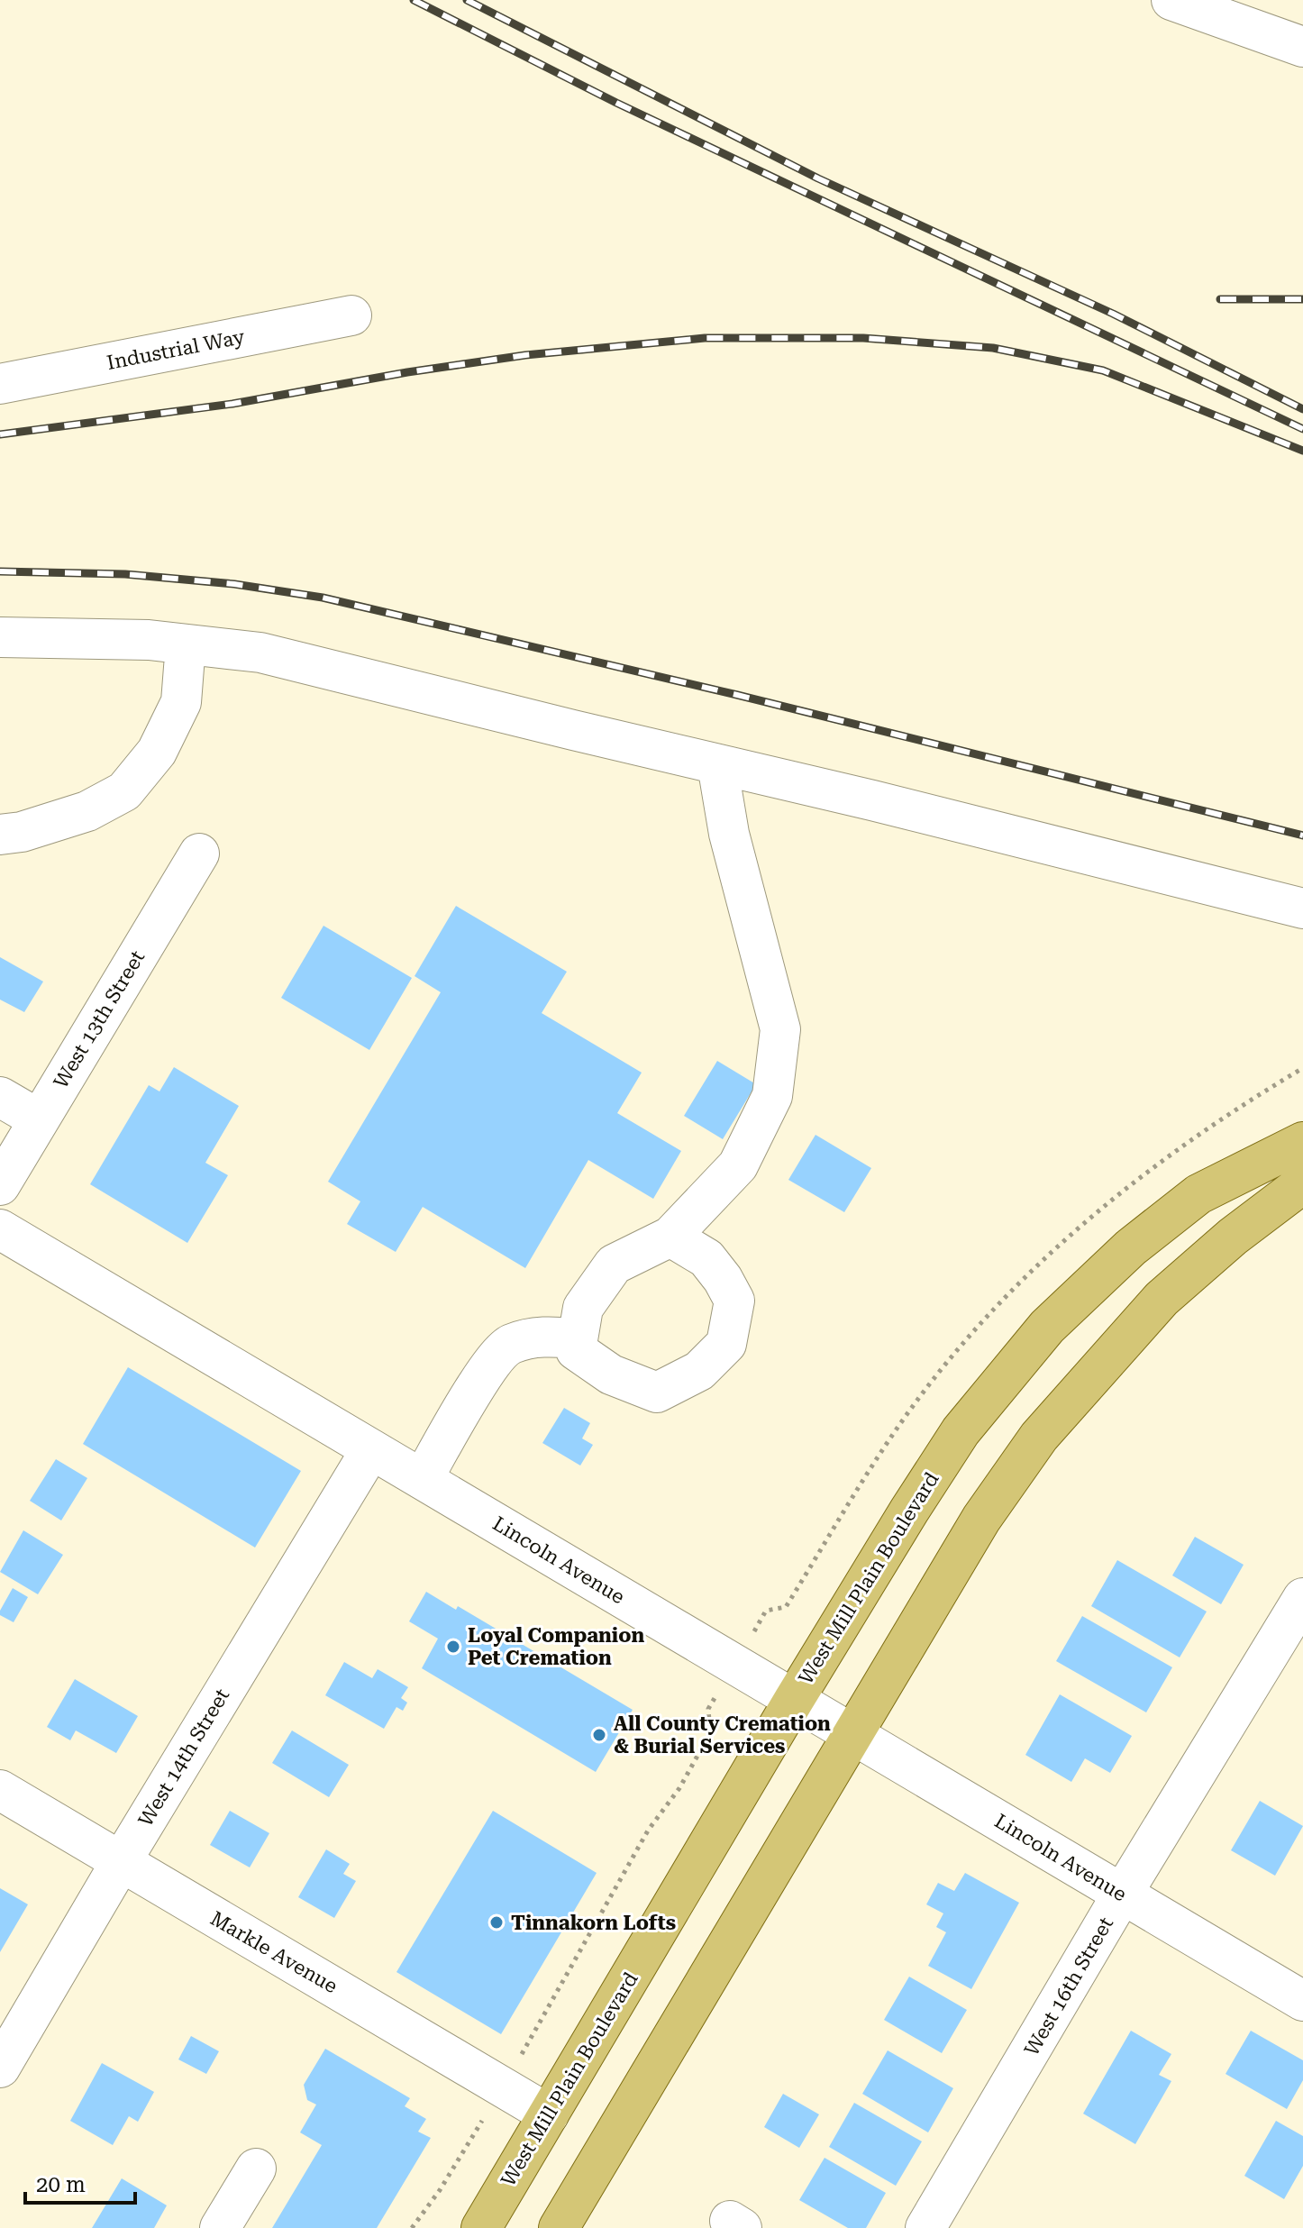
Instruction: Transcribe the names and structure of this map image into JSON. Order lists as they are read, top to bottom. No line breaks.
{"streets":{"main road":["West Mill Plain Boulevard"],"street":["Industrial Way","West 13th Street","Lincoln Avenue","West 14th Street","Markle Avenue","West 16th Street"]},"crossings":[["Lincoln Avenue","West Mill Plain Boulevard"],["Lincoln Avenue","West 14th Street"],["Lincoln Avenue","West 16th Street"],["West Mill Plain Boulevard","Markle Avenue"],["West 14th Street","Markle Avenue"]],"places":["Loyal Companion Pet Cremation","All County Cremation & Burial Services","Tinnakorn Lofts"],"scale_bar":"20 m"}
